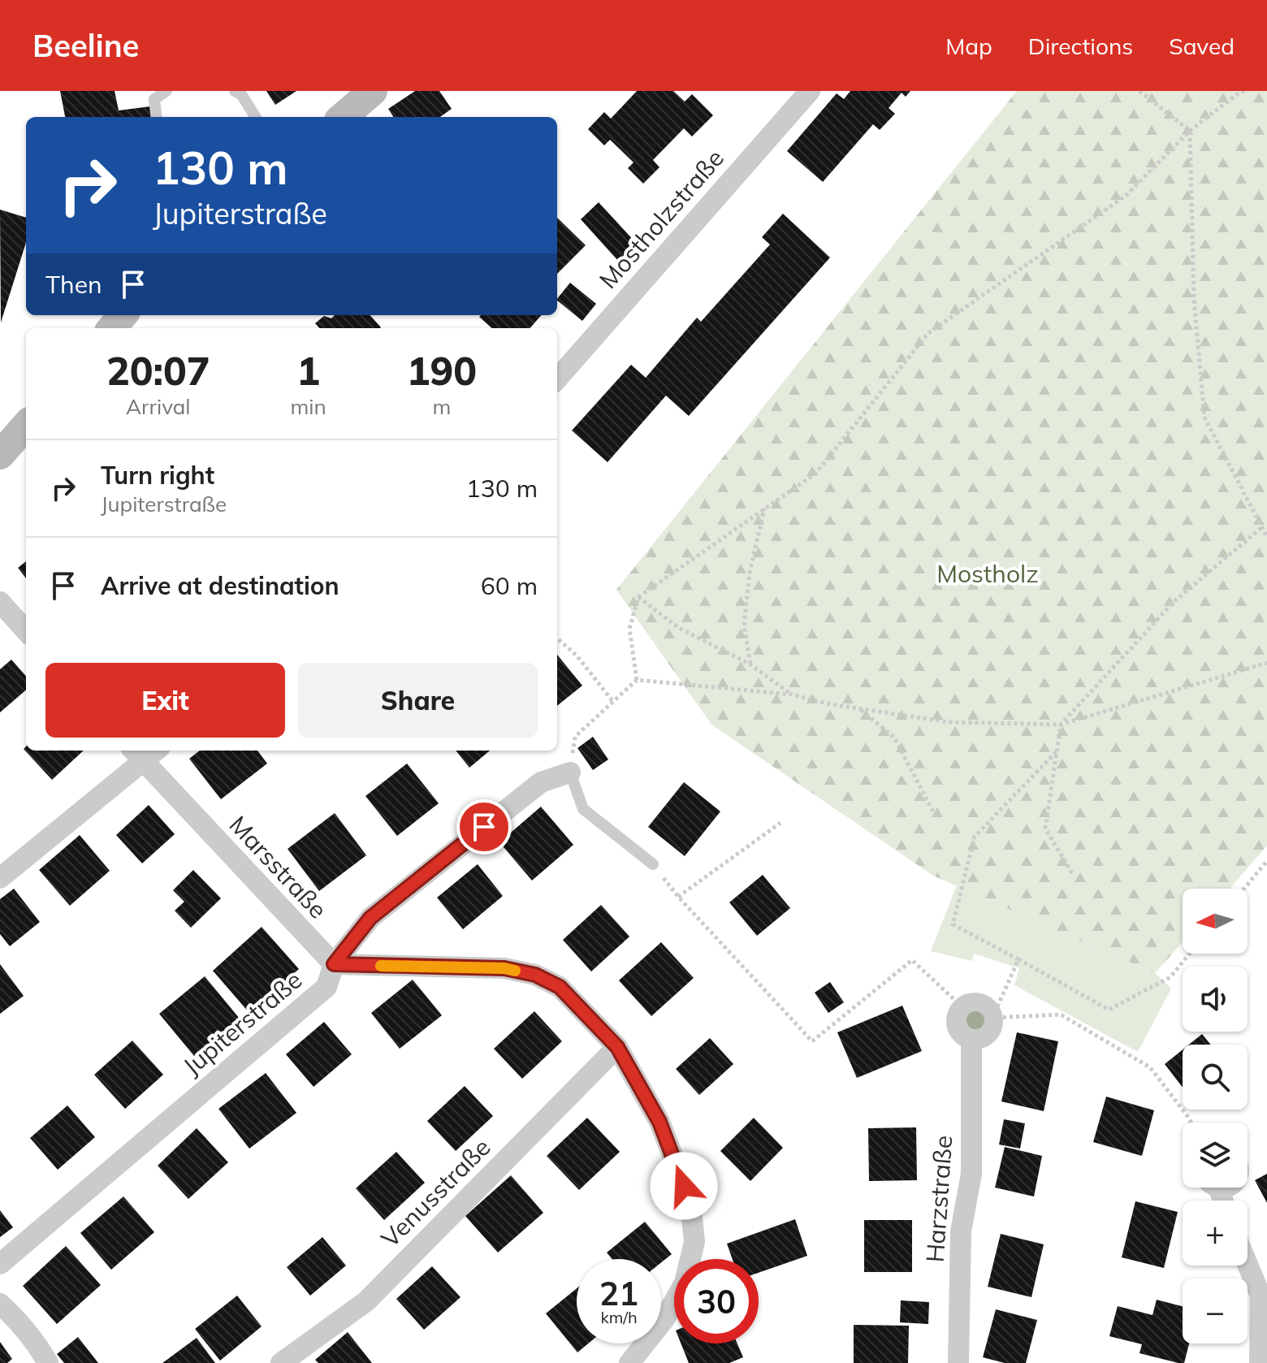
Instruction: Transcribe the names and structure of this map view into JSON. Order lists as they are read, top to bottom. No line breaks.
{"streets":{"street":["Mostholzstraße","Marsstraße","Jupiterstraße","Venusstraße","Harzstraße"]},"crossings":[["Marsstraße","Jupiterstraße"]],"parks":["Mostholz"],"north":"left","page":{"header":"Beeline","nav":["Map","Directions","Saved"],"turn":["130 m","Jupiterstraße"],"then":"Then","eta":["20:07","Arrival","1","min","190","m"],"list":[{"name":"Turn right","note":"Jupiterstraße","value":"130 m"},{"name":"Arrive at destination","value":"60 m"}],"buttons":["Exit","Share"],"map_buttons":["+","−"],"speed":"21 km/h","limit":"30"}}
